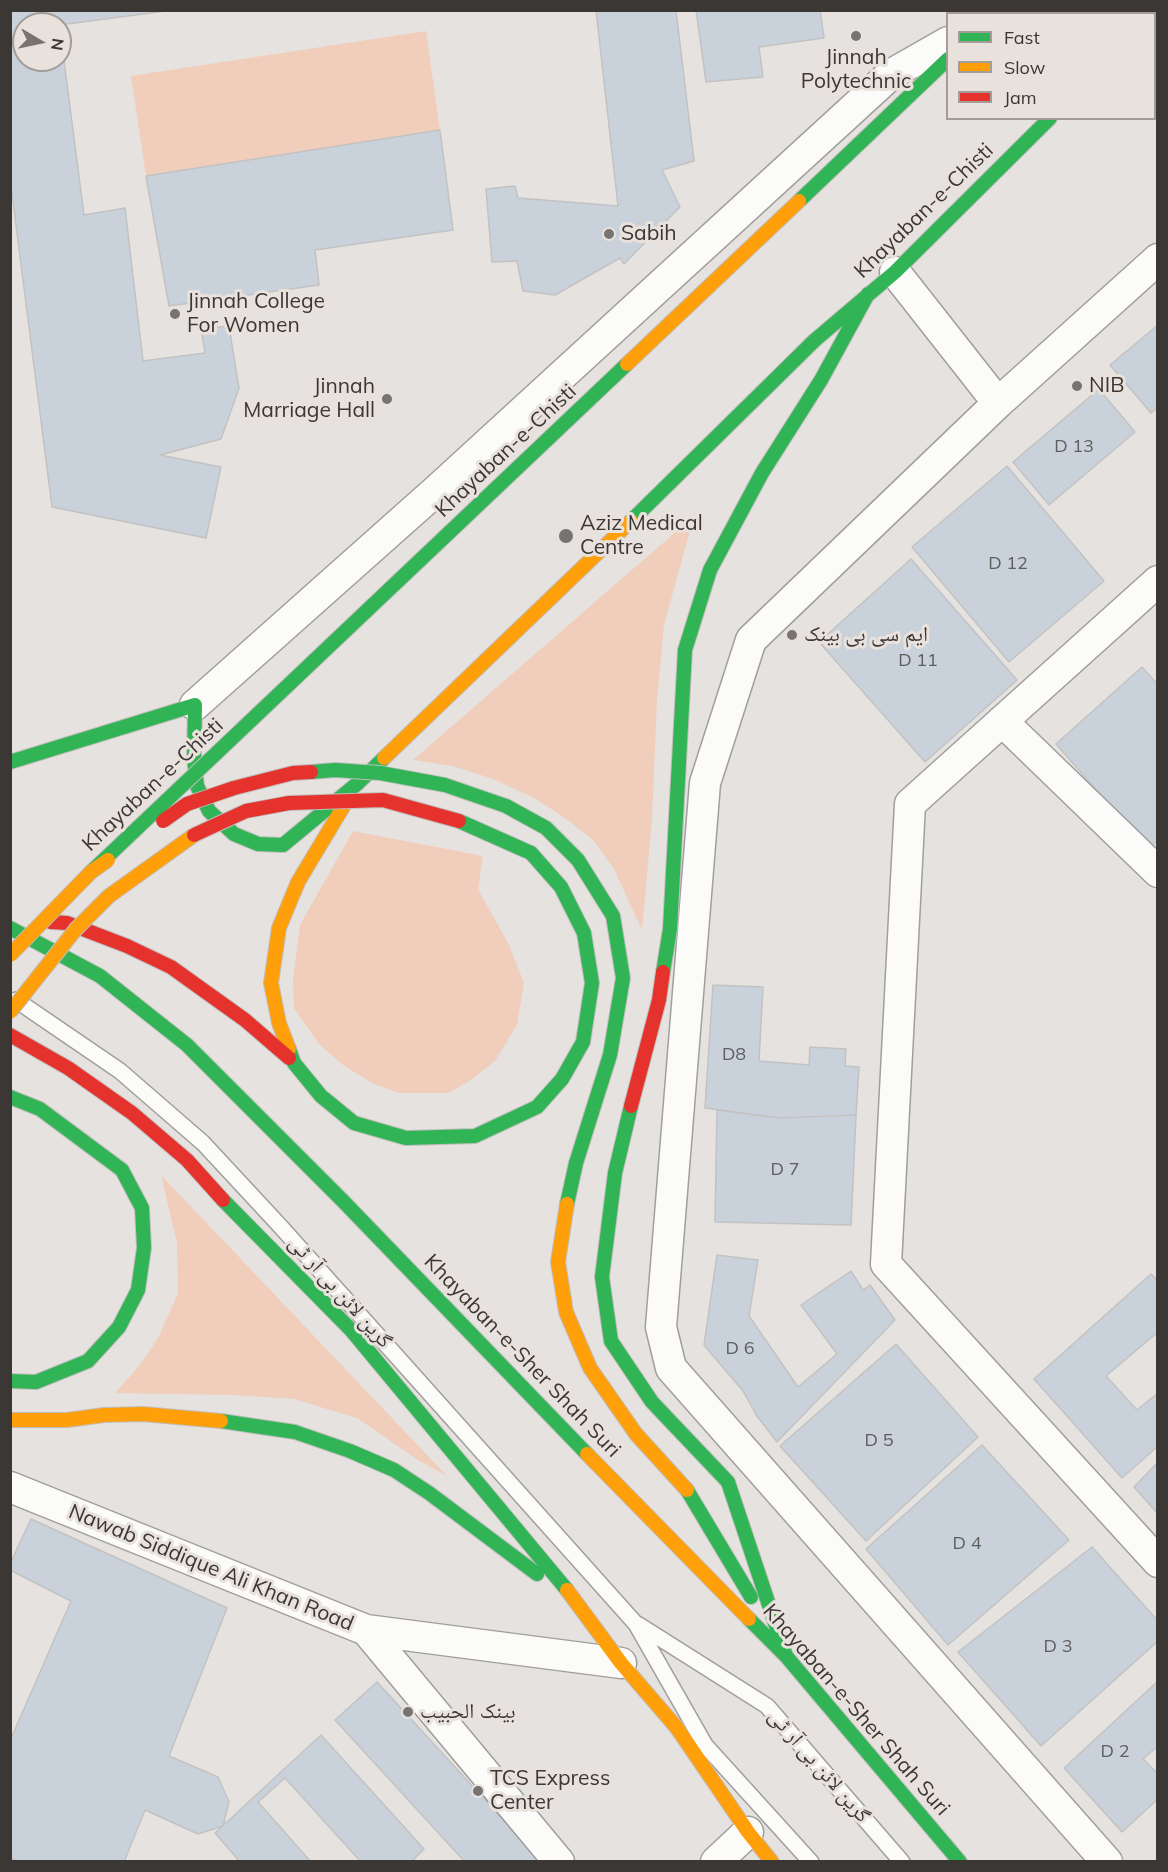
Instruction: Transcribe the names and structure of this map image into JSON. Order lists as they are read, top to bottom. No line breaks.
{"streets":{"main road":["Khayaban-e-Chisti","Khayaban-e-Sher Shah Suri"],"street":["Nawab Siddique Ali Khan Road"],"lane":["گرین لائن بی آر ٹی"]},"places":["Jinnah Polytechnic","Sabih","Jinnah College For Women","NIB","Jinnah Marriage Hall","Aziz Medical Centre","ایم سی بی بینک","بينک الحبيب","TCS Express Center"],"house_numbers":["D 13","D 12","D 11","D8","D 7","D 6","D 5","D 4","D 3","D 2"],"legend":["Fast","Slow","Jam"],"north":"right"}
